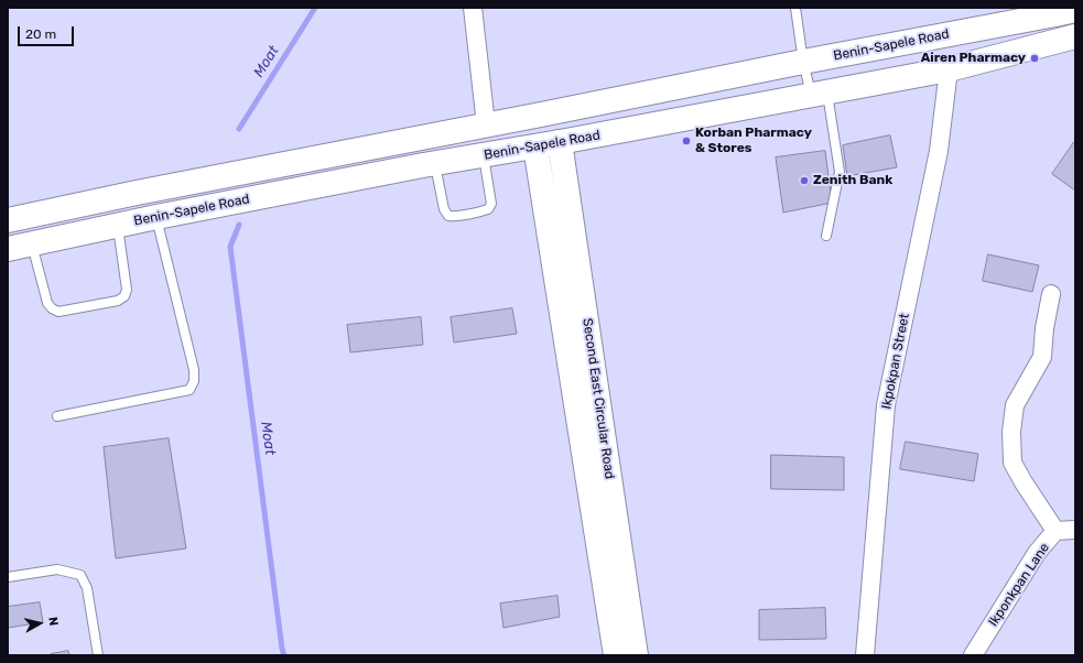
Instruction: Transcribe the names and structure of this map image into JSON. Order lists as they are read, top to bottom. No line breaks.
{"streets":{"main road":["Benin-Sapele Road","Second East Circular Road"],"street":["Ikpokpan Street","Ikponkpan Lane"]},"crossings":[["Benin-Sapele Road","Ikpokpan Street"],["Benin-Sapele Road","Second East Circular Road"]],"water":["Moat"],"places":["Airen Pharmacy","Korban Pharmacy & Stores","Zenith Bank"],"scale_bar":"20 m","north":"right"}
